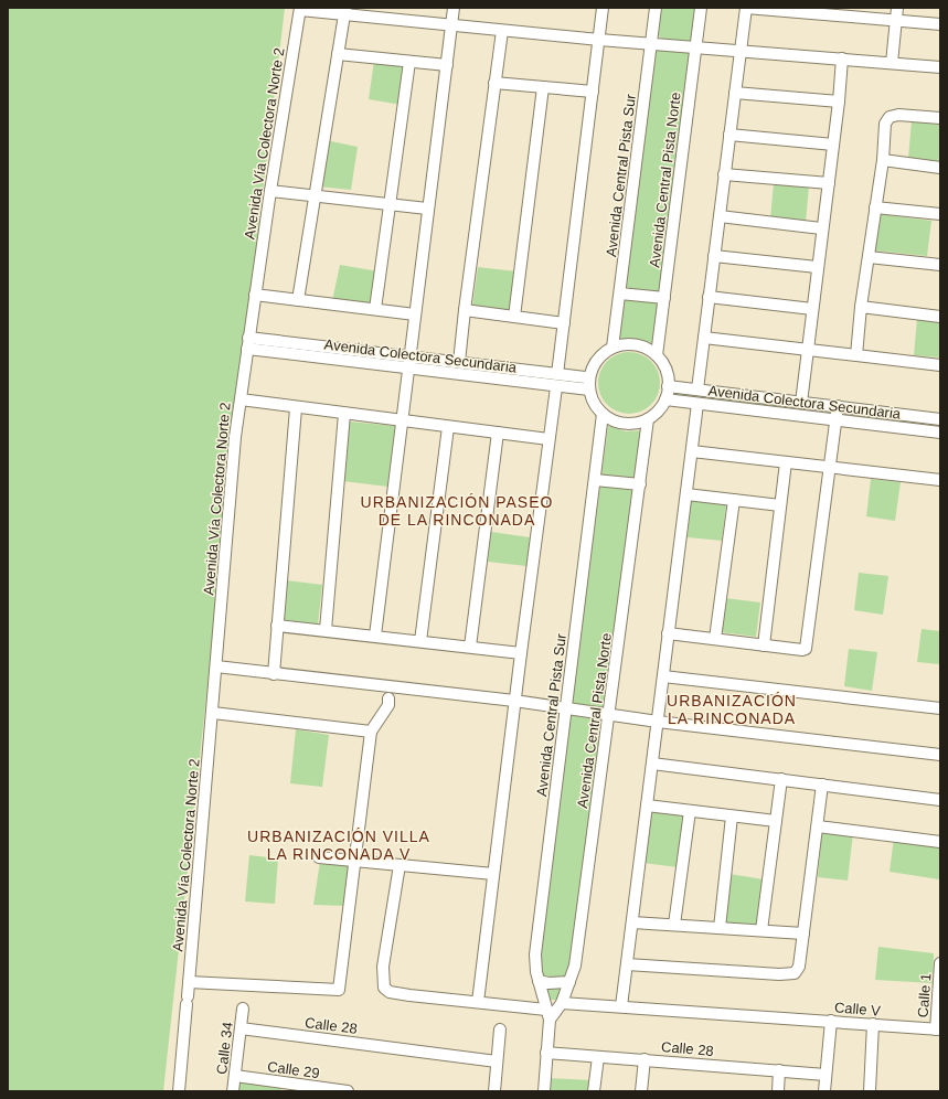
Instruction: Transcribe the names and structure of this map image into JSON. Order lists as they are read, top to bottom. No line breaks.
{"streets":{"street":["Avenida Vía Colectora Norte 2","Avenida Central Pista Sur","Avenida Central Pista Norte","Avenida Colectora Secundaria","Calle 1","Calle V","Calle 28","Calle 34","Calle 29"]},"crossings":[["Avenida Vía Colectora Norte 2","Avenida Colectora Secundaria"],["Avenida Central Pista Sur","Avenida Central Pista Norte"],["Avenida Central Pista Sur","Avenida Colectora Secundaria"],["Avenida Central Pista Norte","Avenida Colectora Secundaria"],["Avenida Central Pista Norte","Calle V"],["Calle 1","Calle V"],["Calle 28","Calle 34"],["Calle 34","Calle 29"]],"districts":["URBANIZACIÓN PASEO DE LA RINCONADA","URBANIZACIÓN LA RINCONADA","URBANIZACIÓN VILLA LA RINCONADA V"]}
